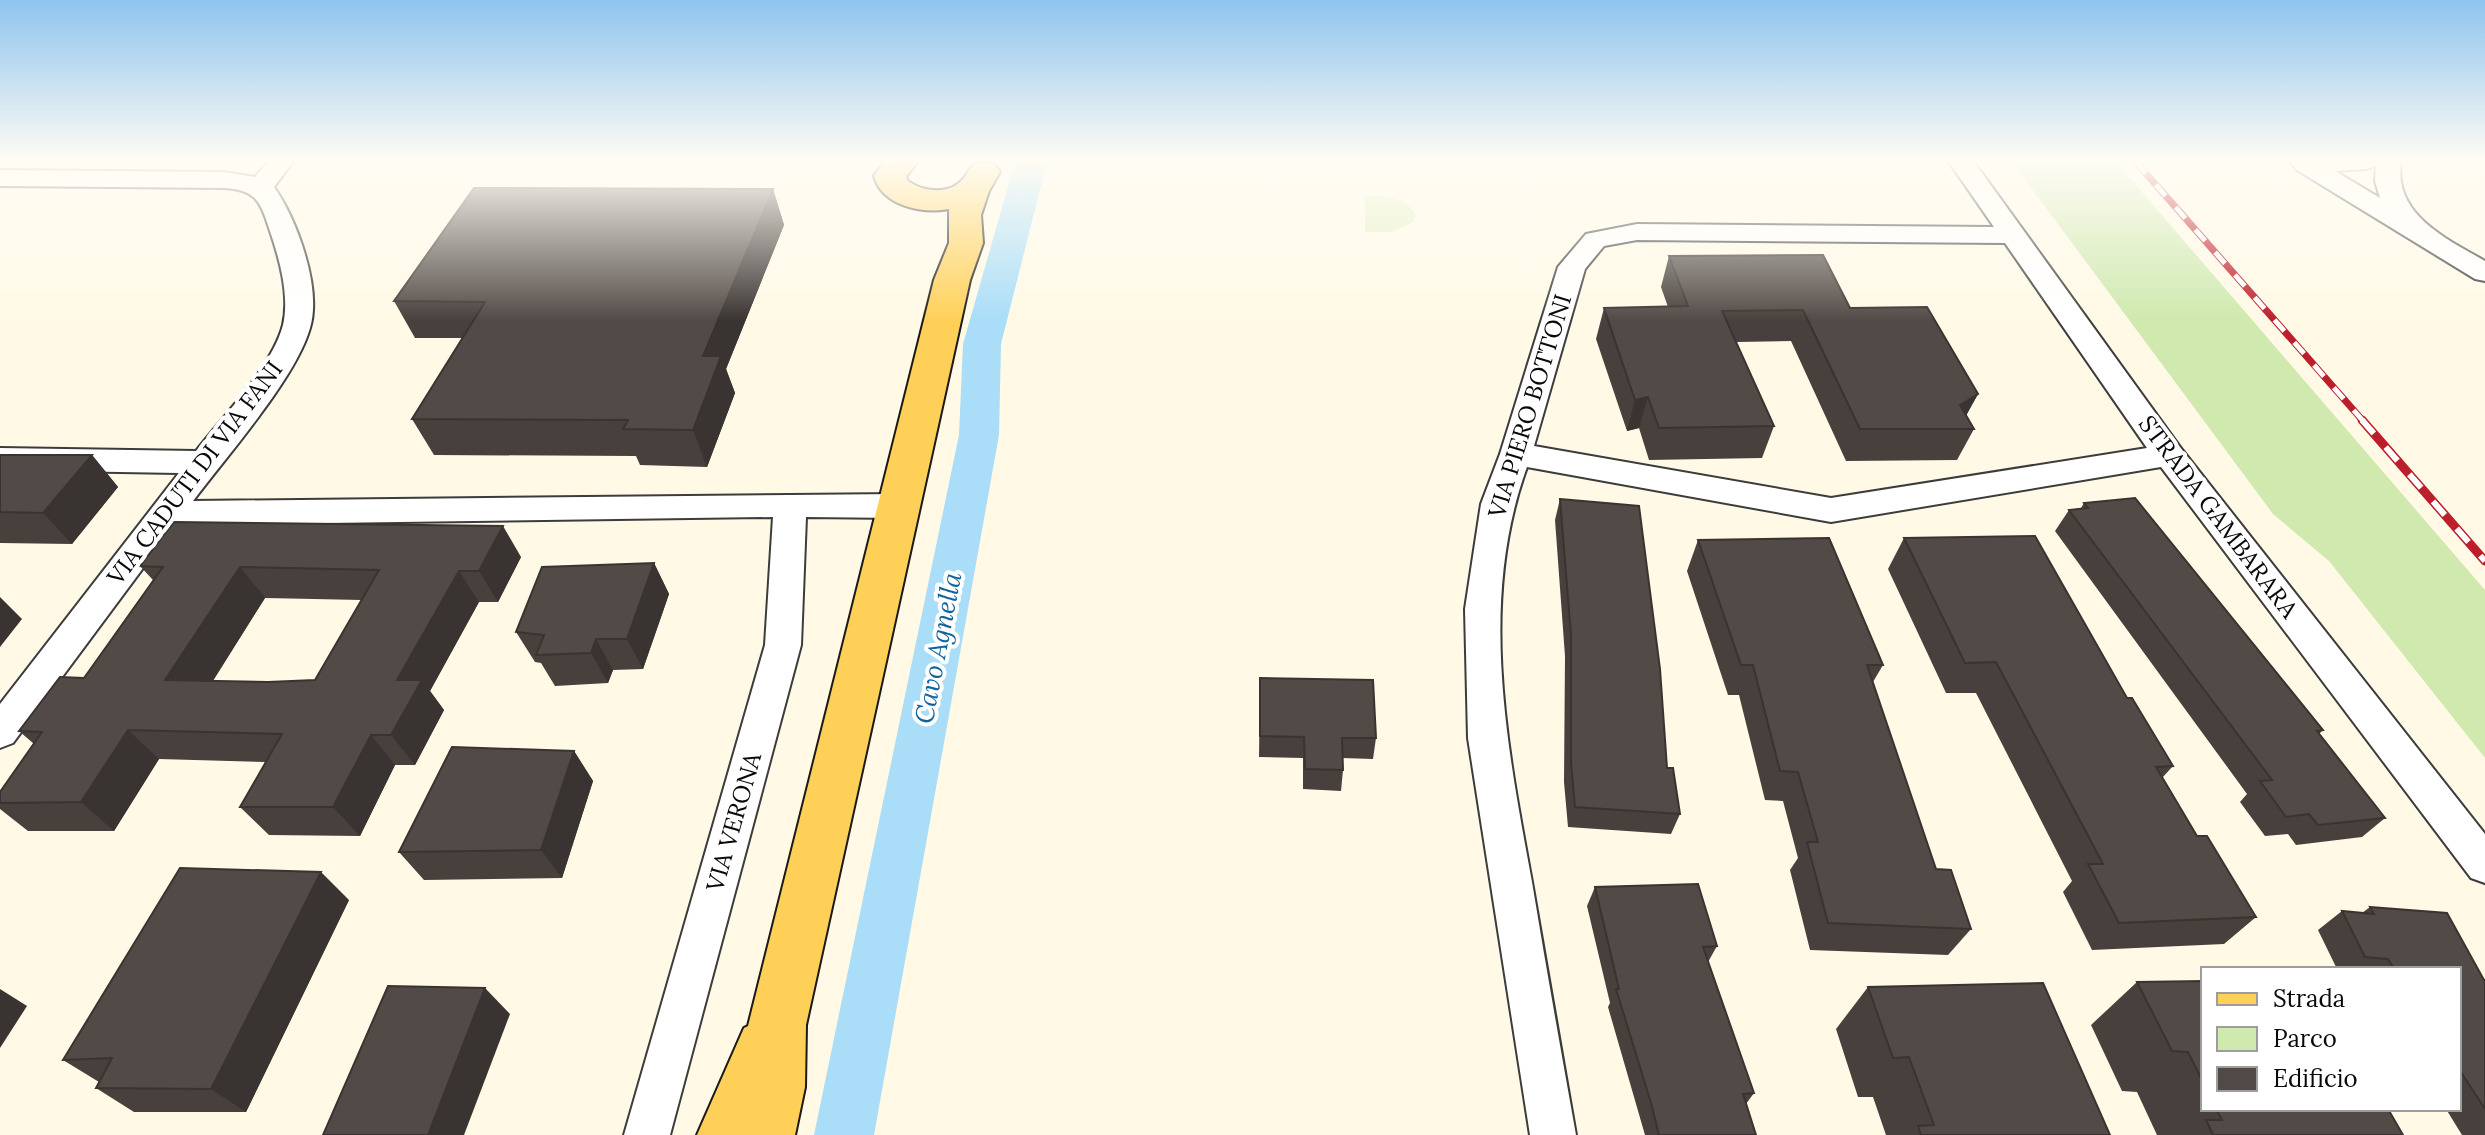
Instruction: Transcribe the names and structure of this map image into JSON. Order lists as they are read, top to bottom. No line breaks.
{"streets":{"street":["VIA PIERO BOTTONI","VIA CADUTI DI VIA FANI","STRADA GAMBARARA","VIA VERONA"]},"crossings":[["VIA PIERO BOTTONI","STRADA GAMBARARA"]],"water":["Cavo Agnella"],"legend":["Strada","Parco","Edificio"]}
